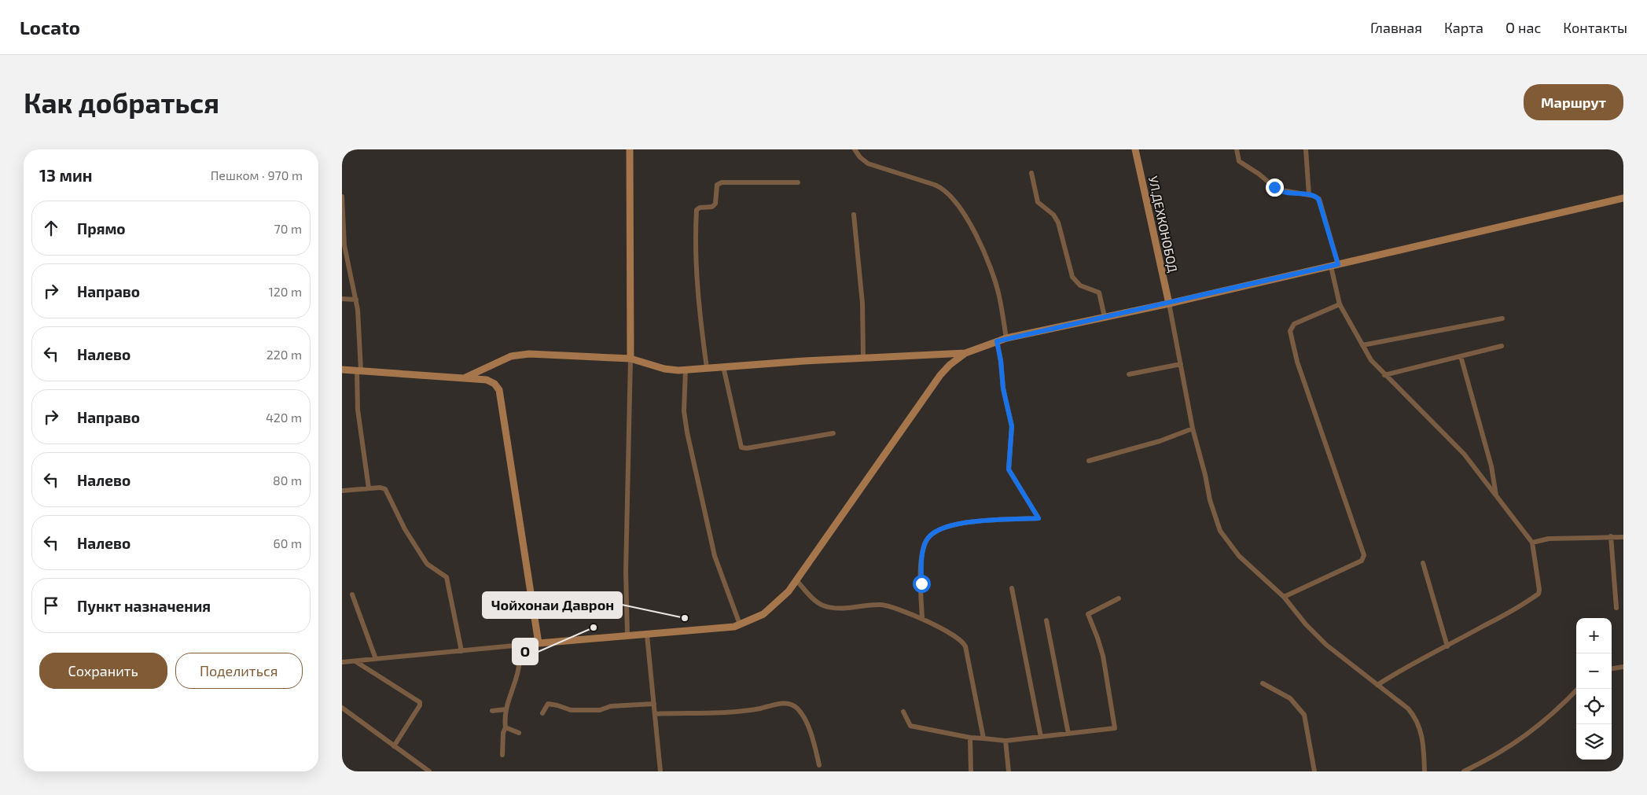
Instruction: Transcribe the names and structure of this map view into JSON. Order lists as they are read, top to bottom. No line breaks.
{"streets":{"main road":["УЛ.ДЕХКОНОБОД"]},"places":["Чойхонаи Даврон","O"],"page":{"header":"Locato","nav":["Главная","Карта","О нас","Контакты"],"buttons":["Маршрут",["Сохранить","Поделиться"]],"title":"Как добраться","heading":["13 мин","Пешком · 970 m"],"list":[["Прямо","70 m"],["Направо","120 m"],["Налево","220 m"],["Направо","420 m"],["Налево","80 m"],["Налево","60 m"],"Пункт назначения"],"map_buttons":["+","−"]}}
